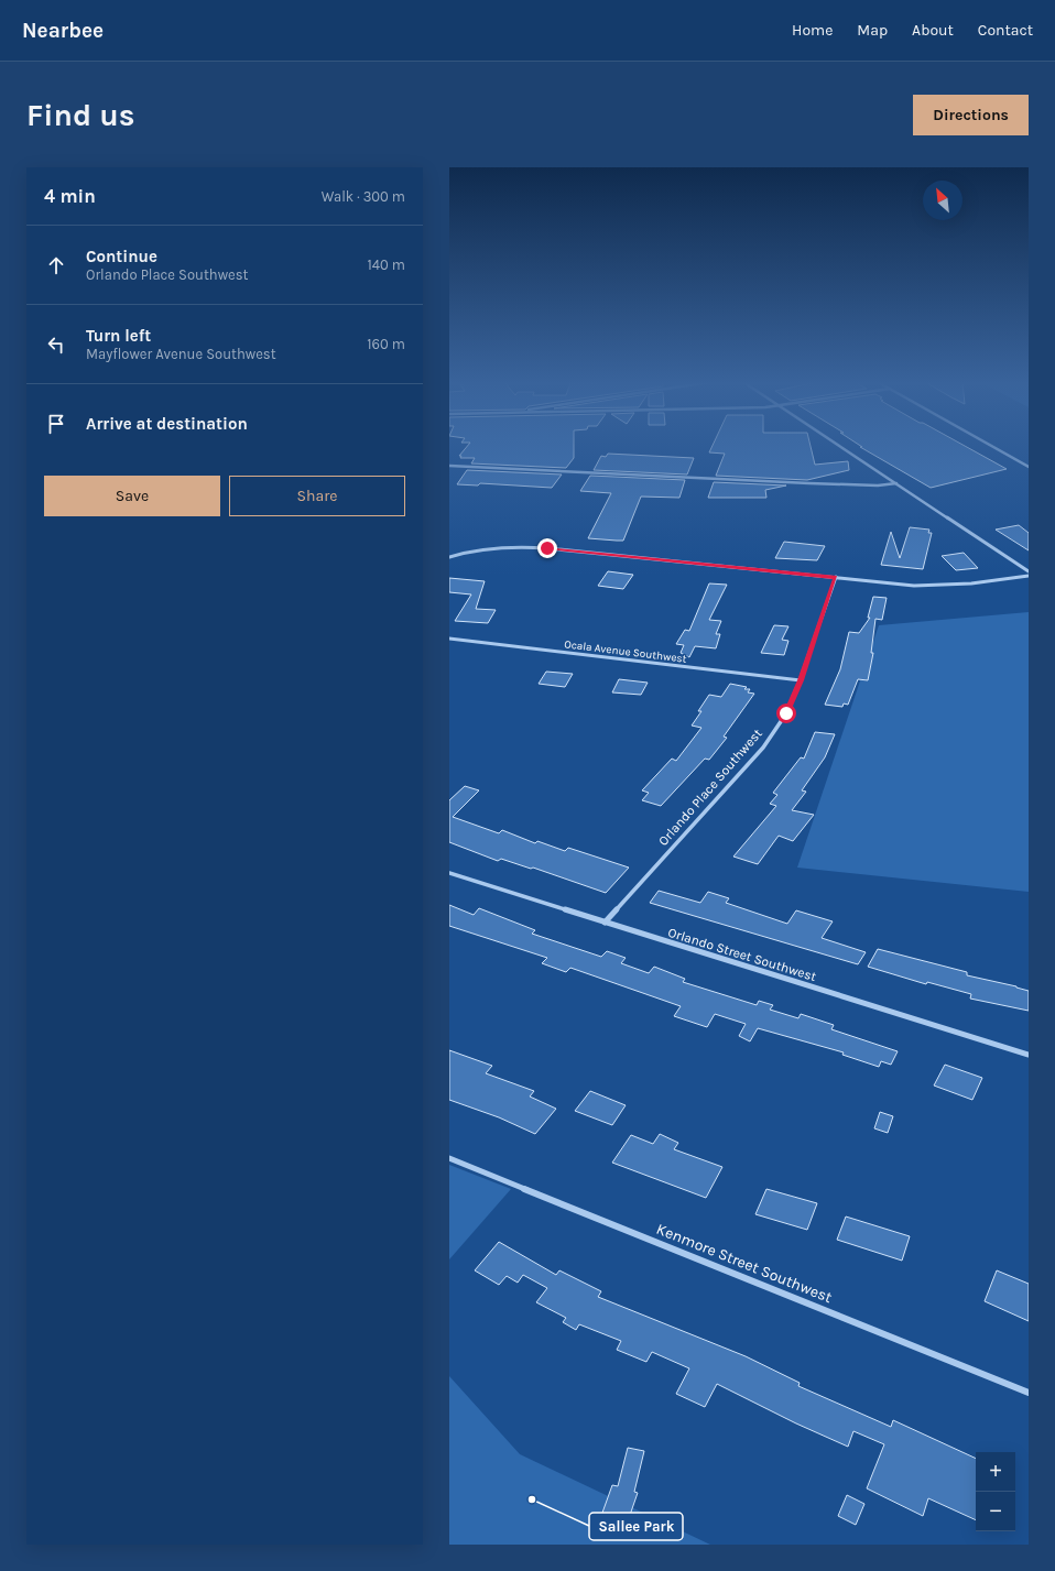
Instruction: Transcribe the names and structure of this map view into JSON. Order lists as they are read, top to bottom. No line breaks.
{"streets":{"street":["Ocala Avenue Southwest","Orlando Place Southwest","Orlando Street Southwest","Kenmore Street Southwest"]},"crossings":[["Ocala Avenue Southwest","Orlando Place Southwest"],["Orlando Place Southwest","Orlando Street Southwest"]],"places":["Sallee Park"],"north":"top left","page":{"header":"Nearbee","nav":["Home","Map","About","Contact"],"buttons":["Directions",["Save","Share"]],"title":"Find us","heading":["4 min","Walk · 300 m"],"list":[["Continue","Orlando Place Southwest","140 m"],["Turn left","Mayflower Avenue Southwest","160 m"],"Arrive at destination"],"map_buttons":["+","−"]}}
